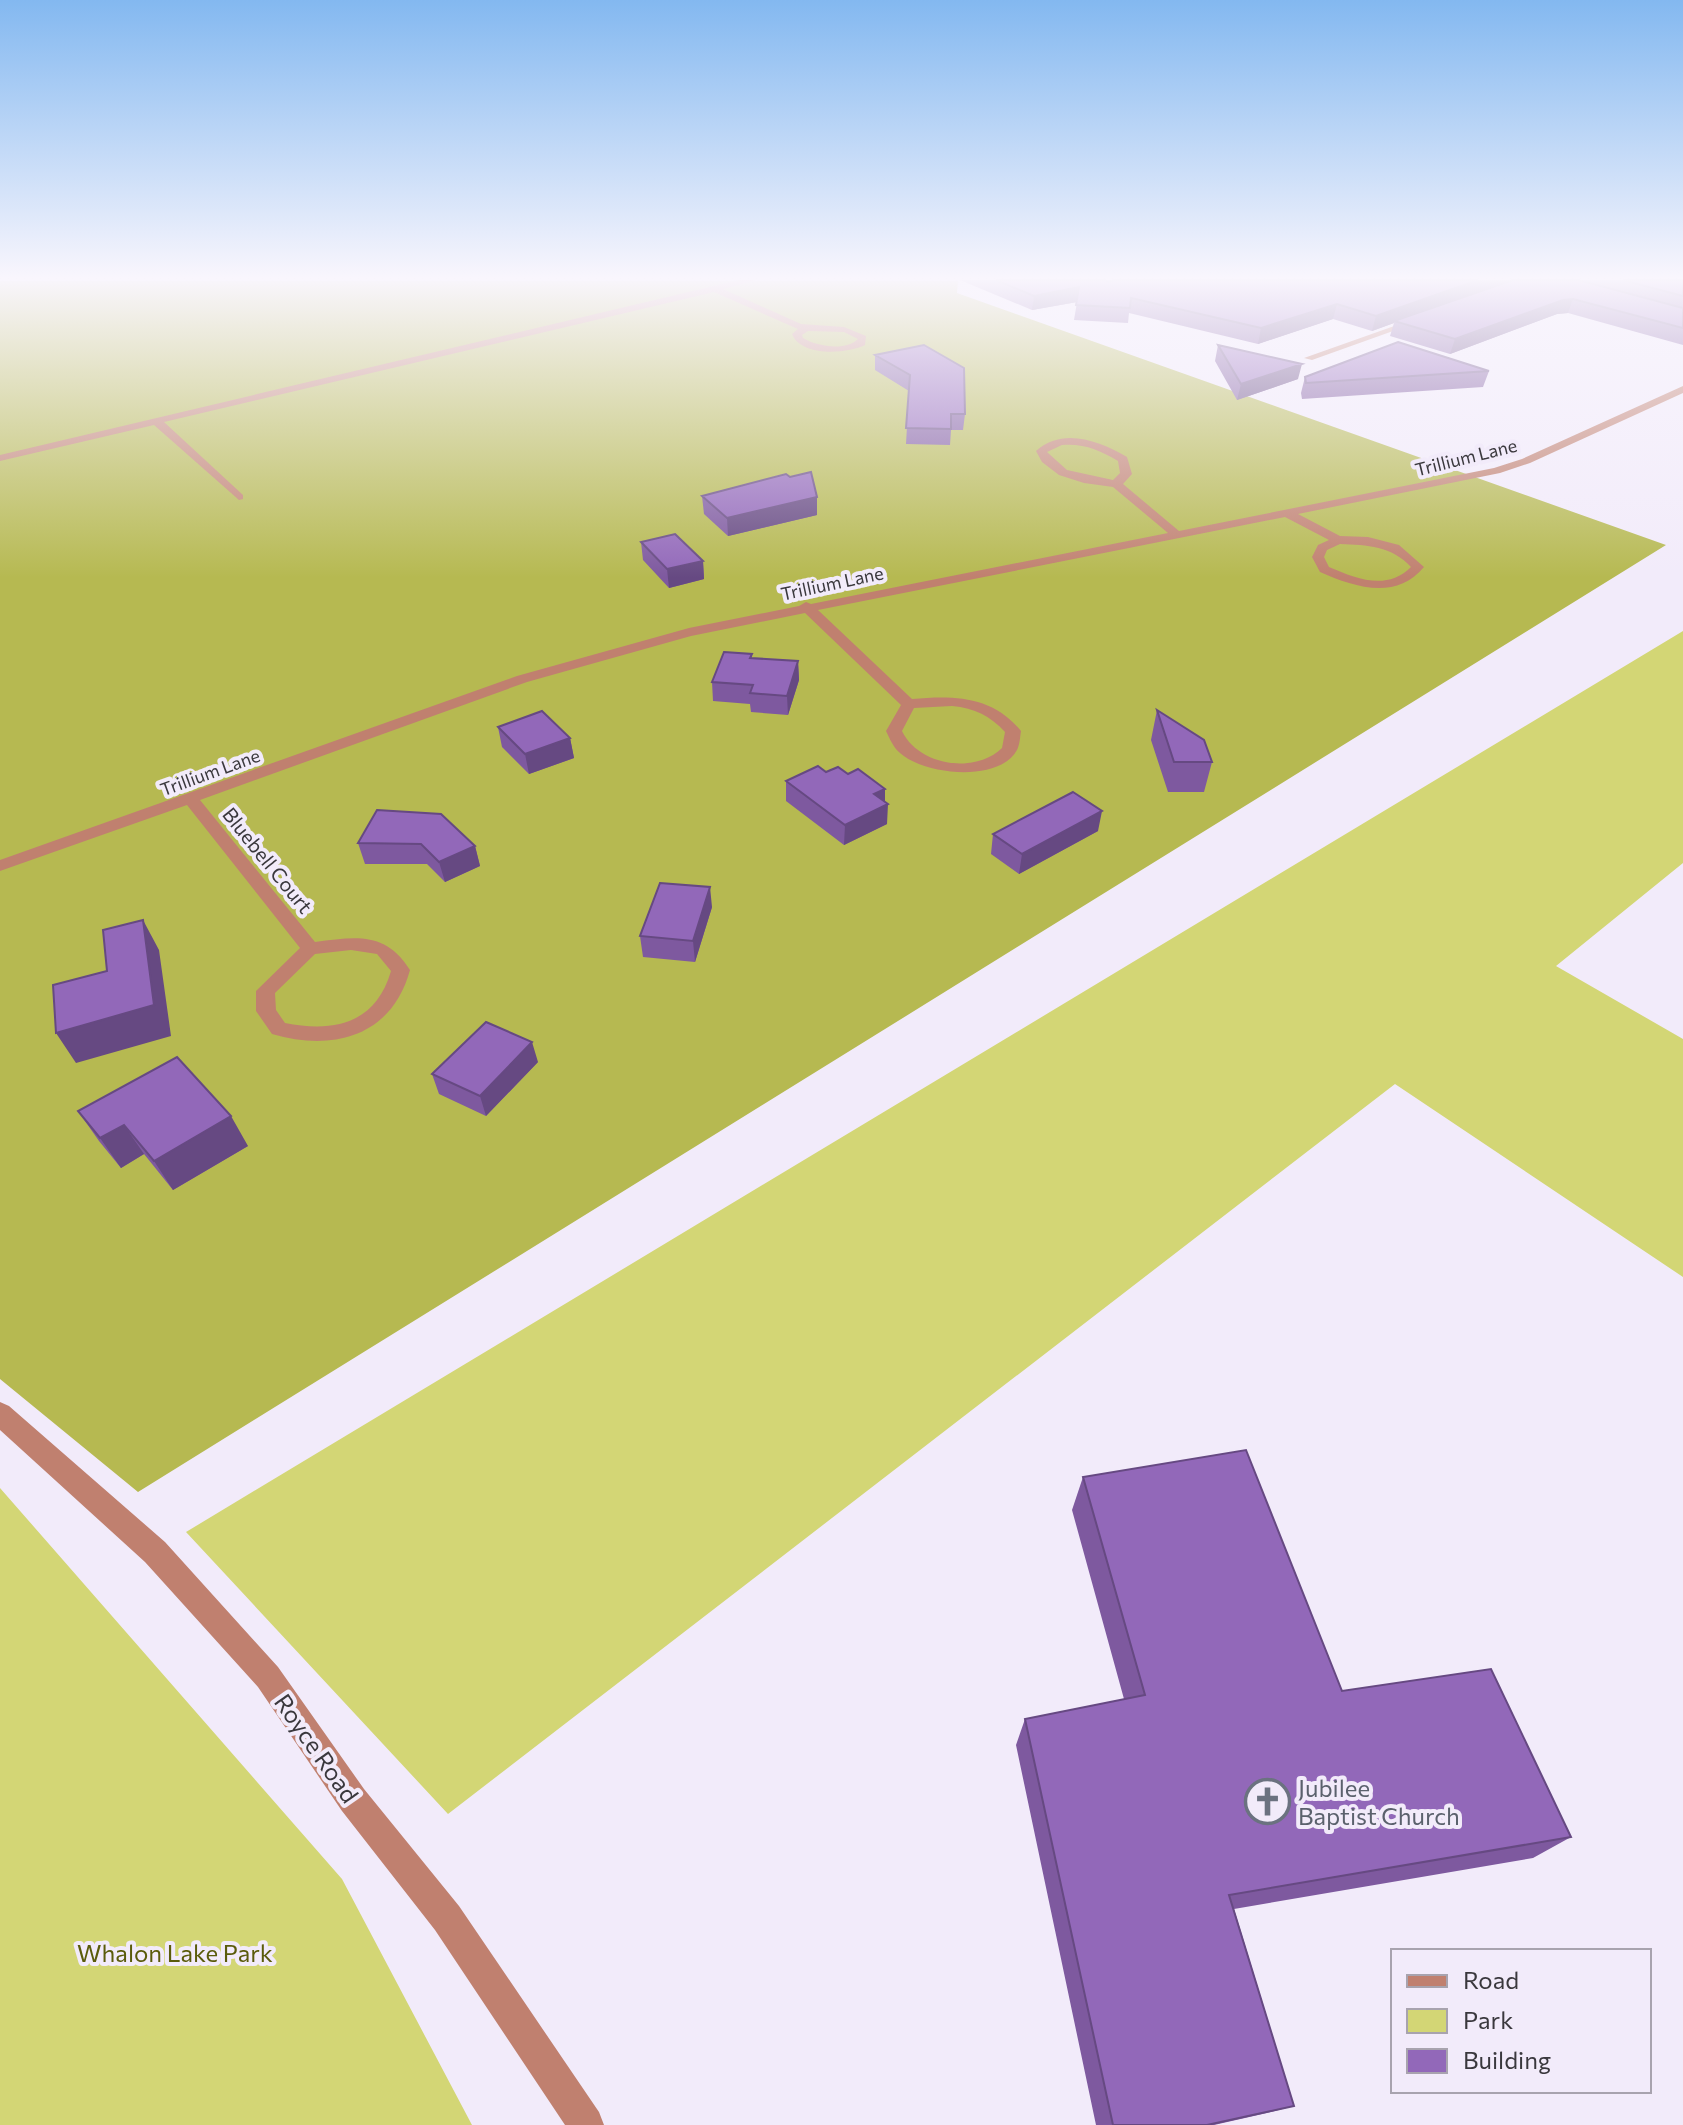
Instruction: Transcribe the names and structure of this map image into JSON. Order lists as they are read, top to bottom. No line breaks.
{"streets":{"street":["Trillium Lane","Bluebell Court","Royce Road"]},"crossings":[["Trillium Lane","Bluebell Court"]],"parks":["Whalon Lake Park"],"places":{"church":["Jubilee Baptist Church"]},"legend":["Road","Park","Building"]}
